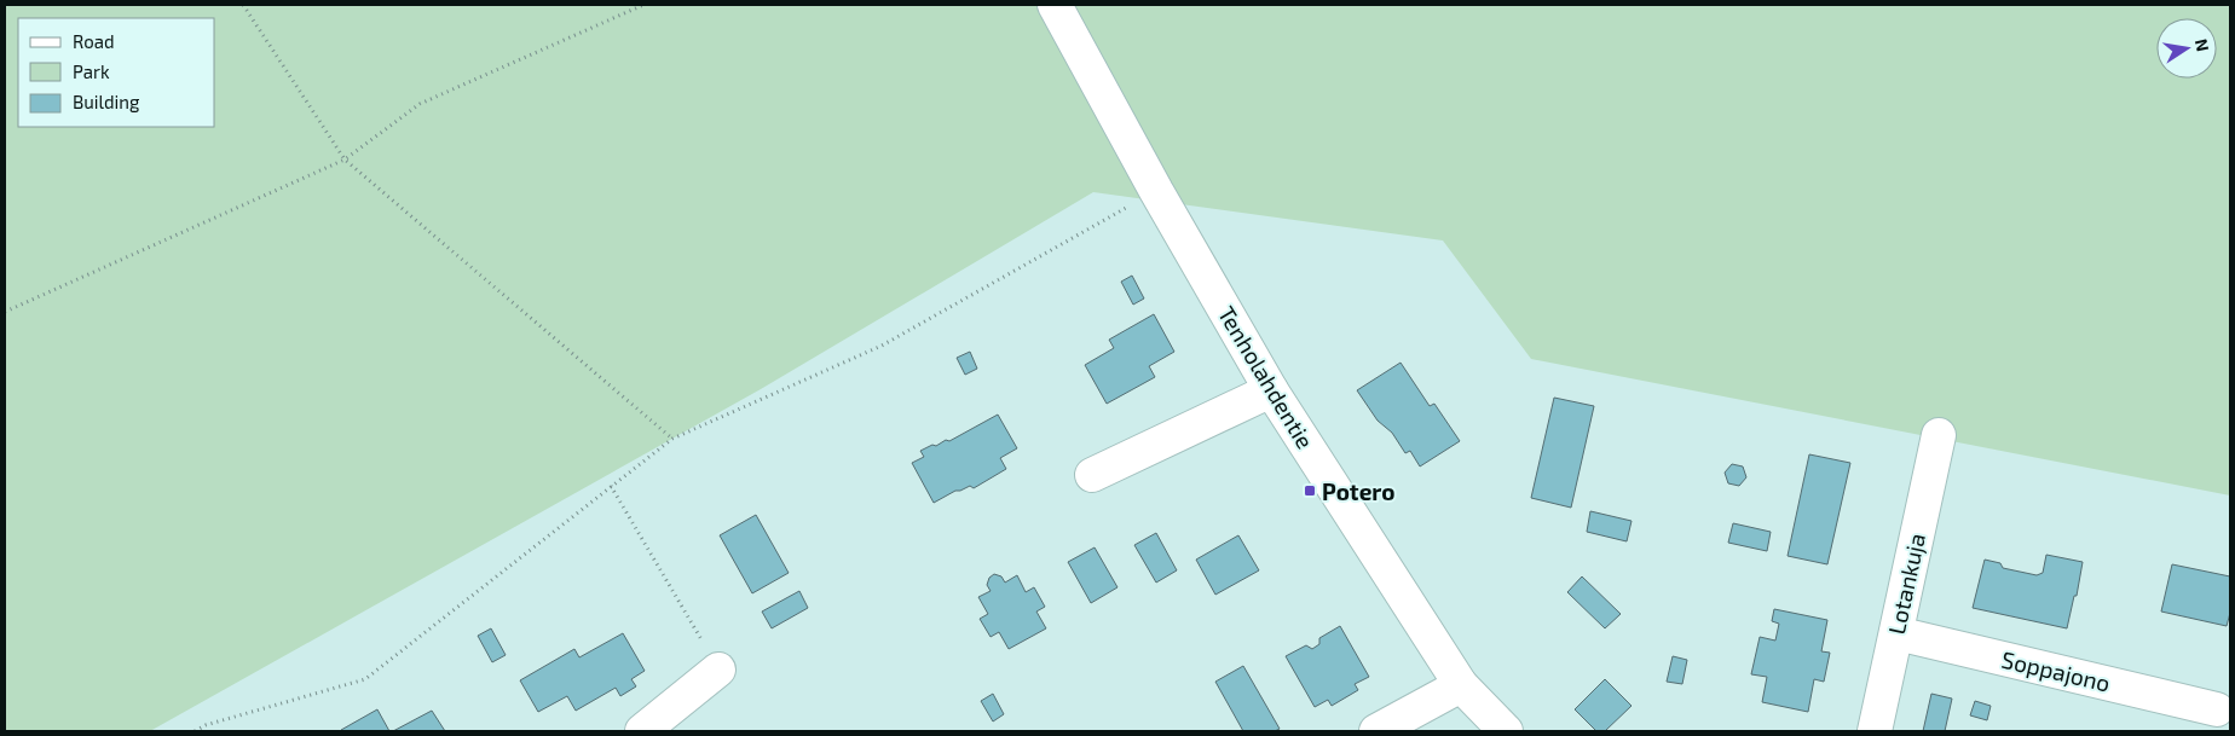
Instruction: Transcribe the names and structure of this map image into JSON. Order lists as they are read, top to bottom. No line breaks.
{"streets":{"street":["Tenholahdentie","Lotankuja","Soppajono"]},"crossings":[["Lotankuja","Soppajono"]],"places":{"transit":["Potero"]},"legend":["Road","Park","Building"],"north":"right"}
